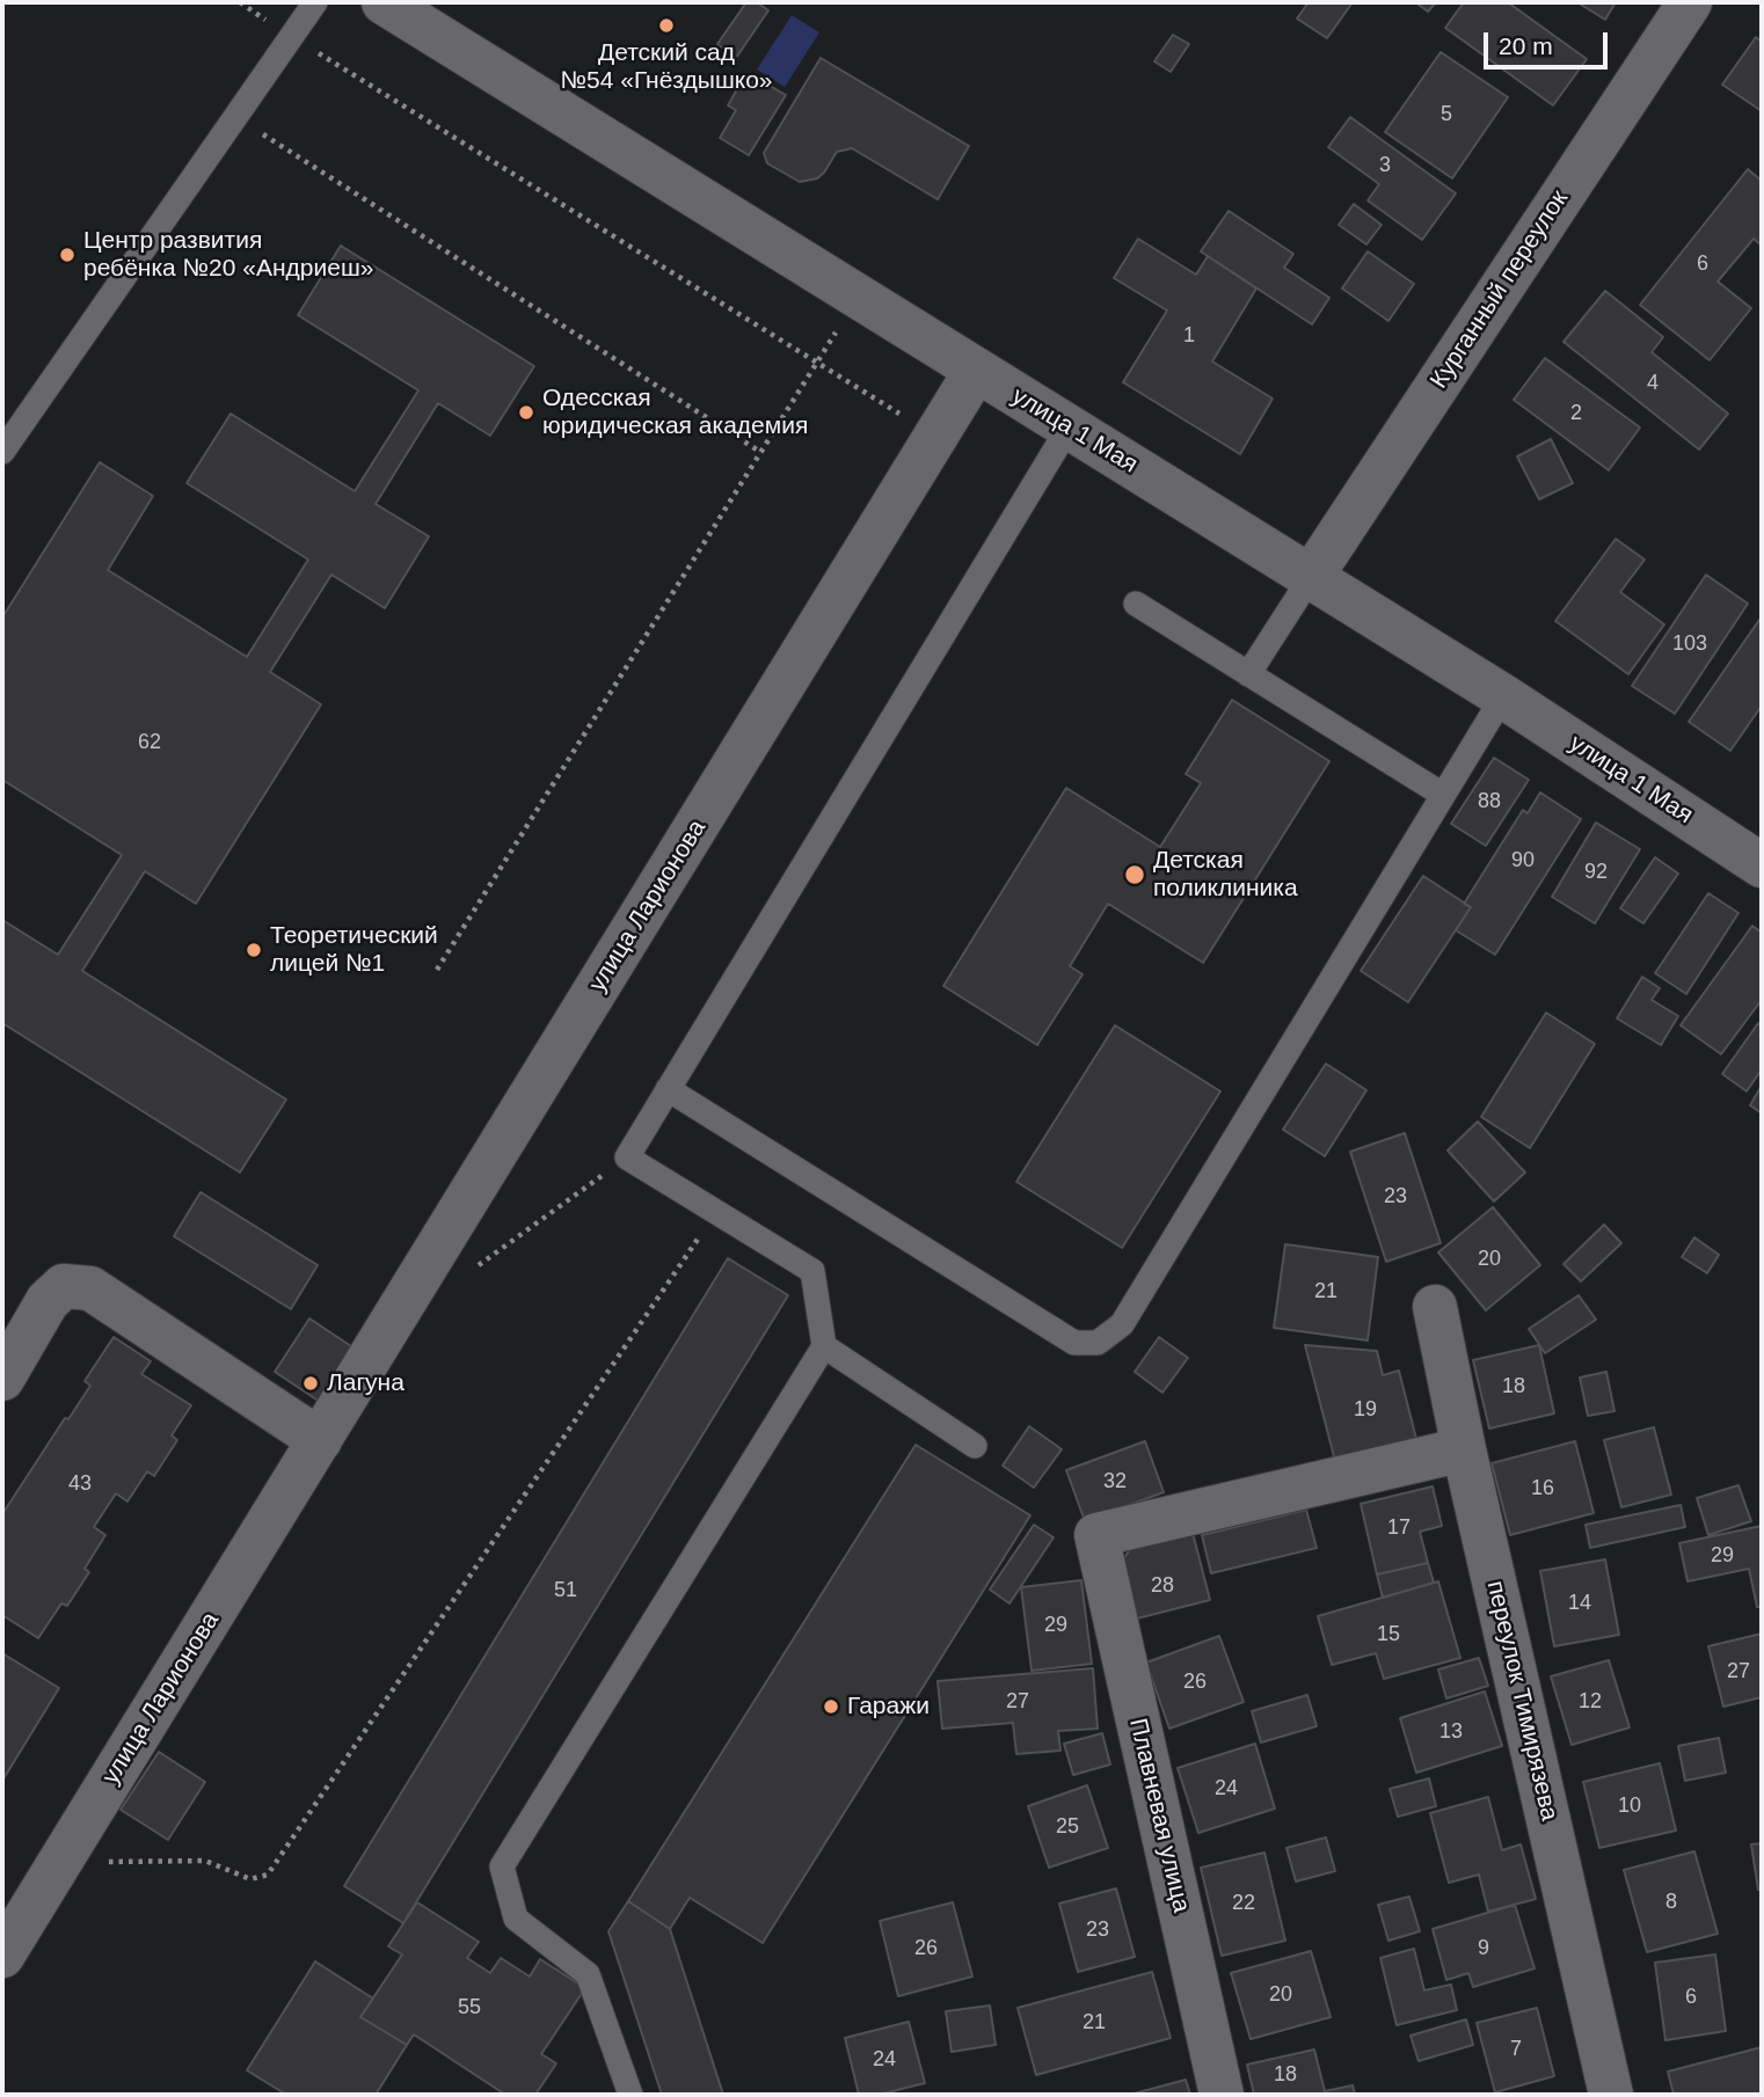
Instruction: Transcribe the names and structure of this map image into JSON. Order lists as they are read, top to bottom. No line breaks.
{"streets":{"street":["Курганный переулок","улица 1 Мая","улица Ларионова","переулок Тимирязева","Плавневая улица"]},"crossings":[["Курганный переулок","улица 1 Мая"],["улица 1 Мая","улица Ларионова"],["переулок Тимирязева","Плавневая улица"]],"places":["Детский сад №54 «Гнёздышко»","Центр развития ребёнка №20 «Андриеш»","Одесская юридическая академия","Детская поликлиника","Теоретический лицей №1","Лагуна","Гаражи"],"house_numbers":["5","3","6","1","4","2","103","62","88","90","92","23","20","21","18","19","32","43","16","17","29","28","51","14","29","15","27","26","27","12","13","24","10","25","8","22","23","26","9","20","6","55","21","7","24","18"],"scale_bar":"20 m"}
